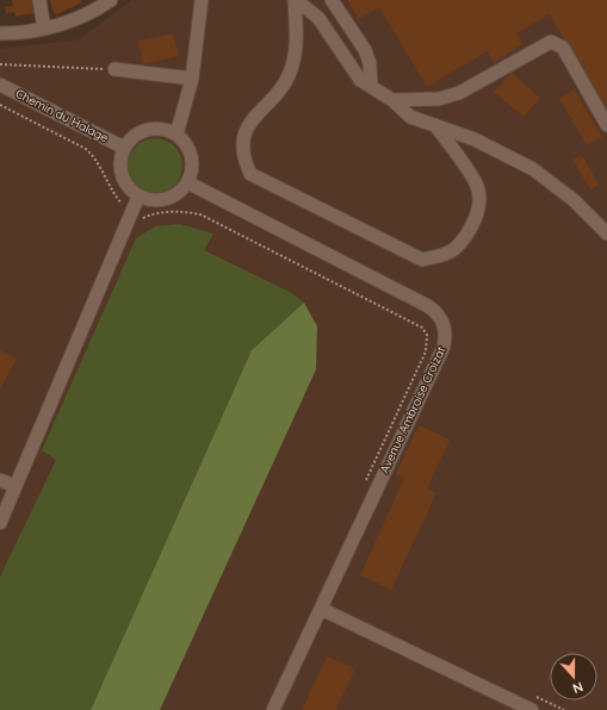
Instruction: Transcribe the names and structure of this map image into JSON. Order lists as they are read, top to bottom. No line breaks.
{"streets":{"street":["Chemin du Halage","Avenue Ambroise Croizat"]},"crossings":[["Chemin du Halage","Avenue Ambroise Croizat"]],"north":"bottom"}
